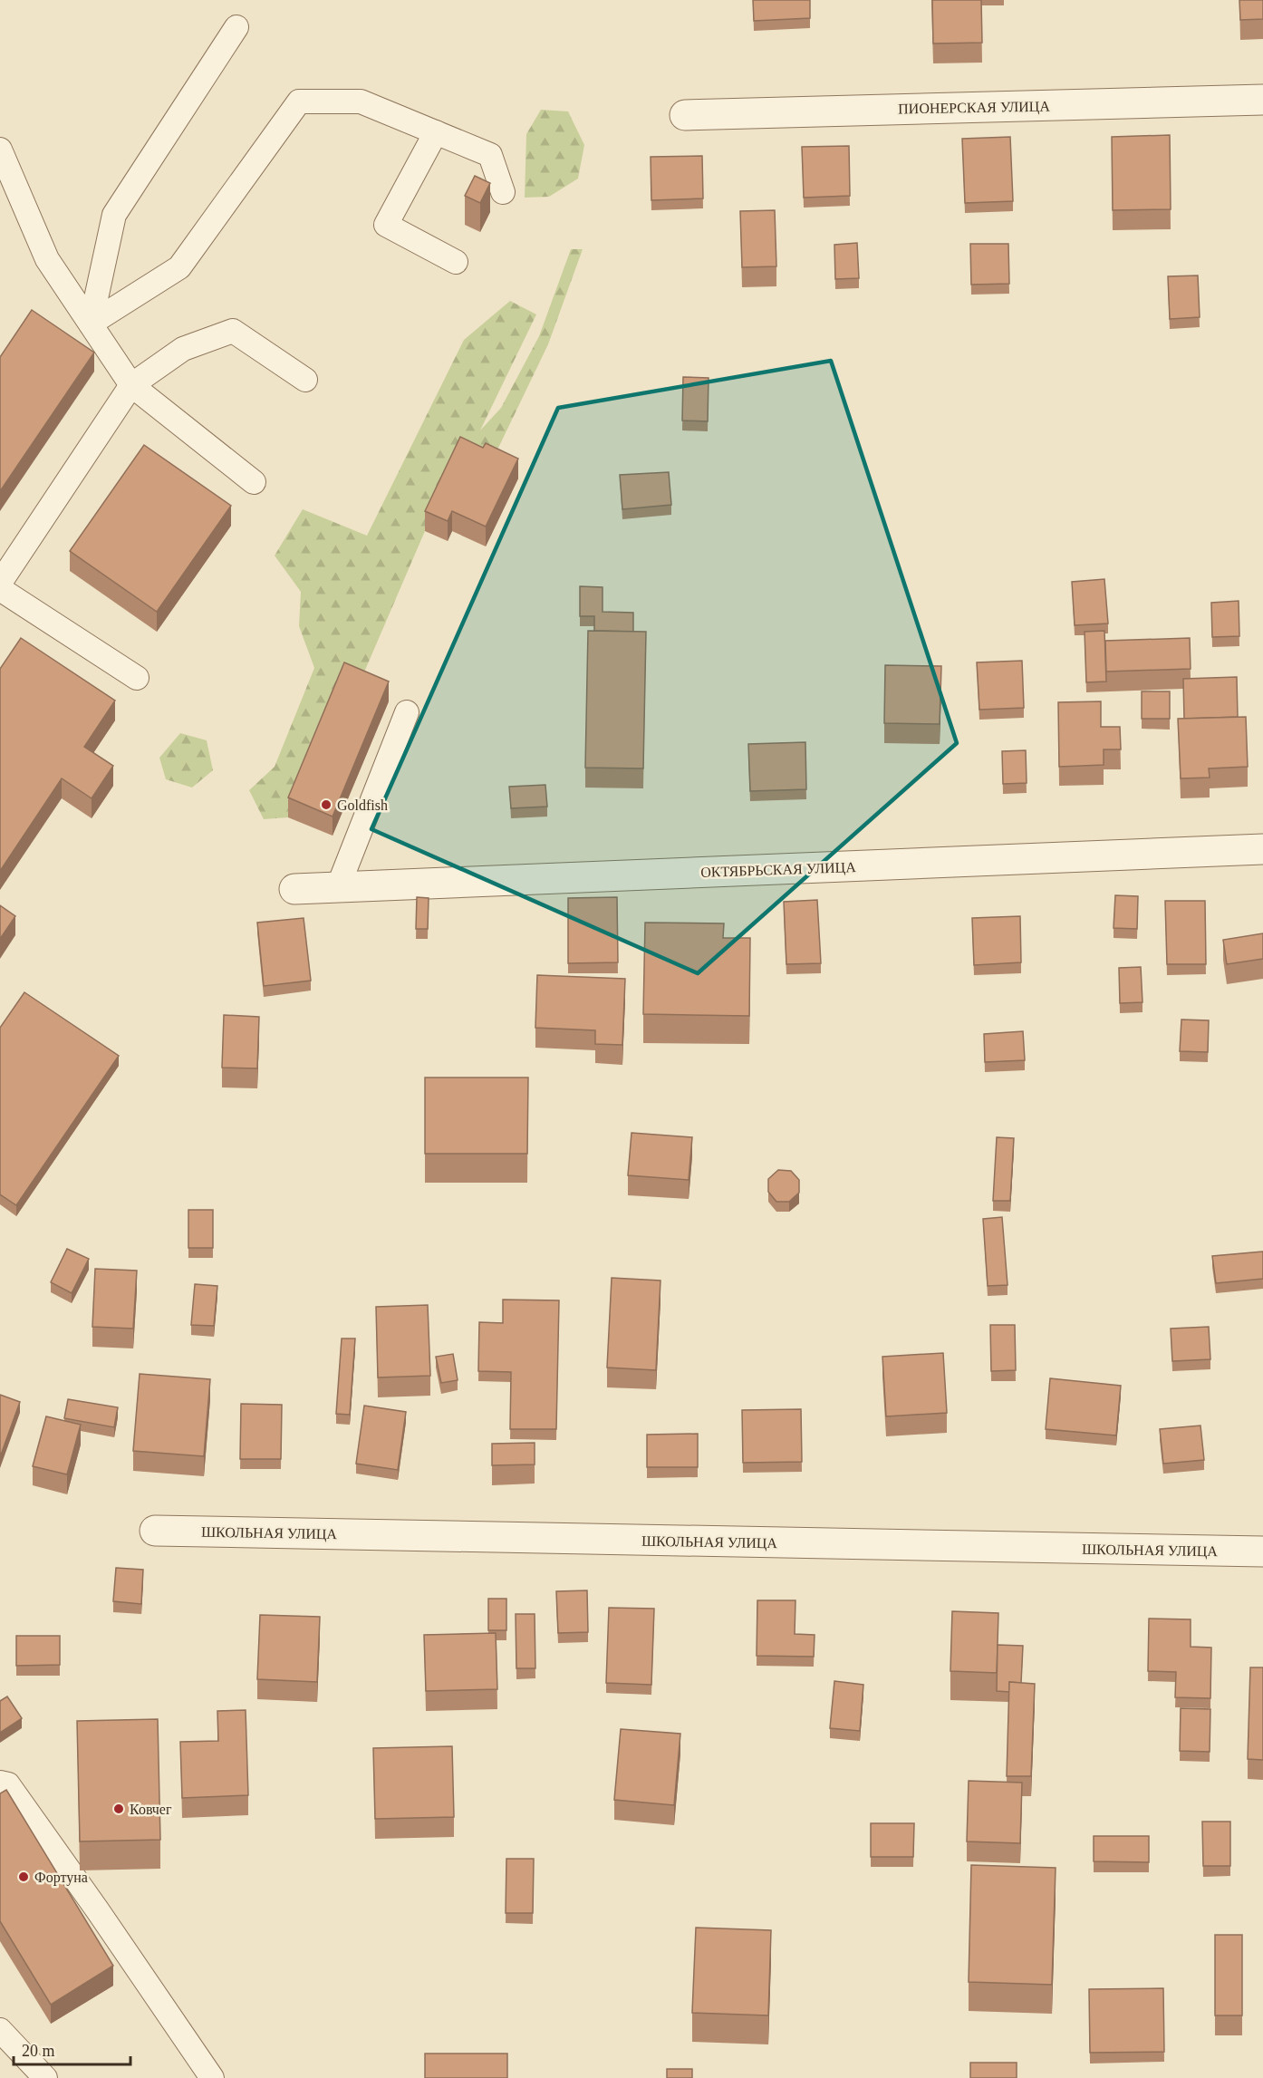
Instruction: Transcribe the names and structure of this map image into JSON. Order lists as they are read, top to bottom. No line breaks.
{"streets":{"street":["ПИОНЕРСКАЯ УЛИЦА","ОКТЯБРЬСКАЯ УЛИЦА","ШКОЛЬНАЯ УЛИЦА"]},"places":["Goldfish","Ковчег","Фортуна"],"scale_bar":"20 m"}
